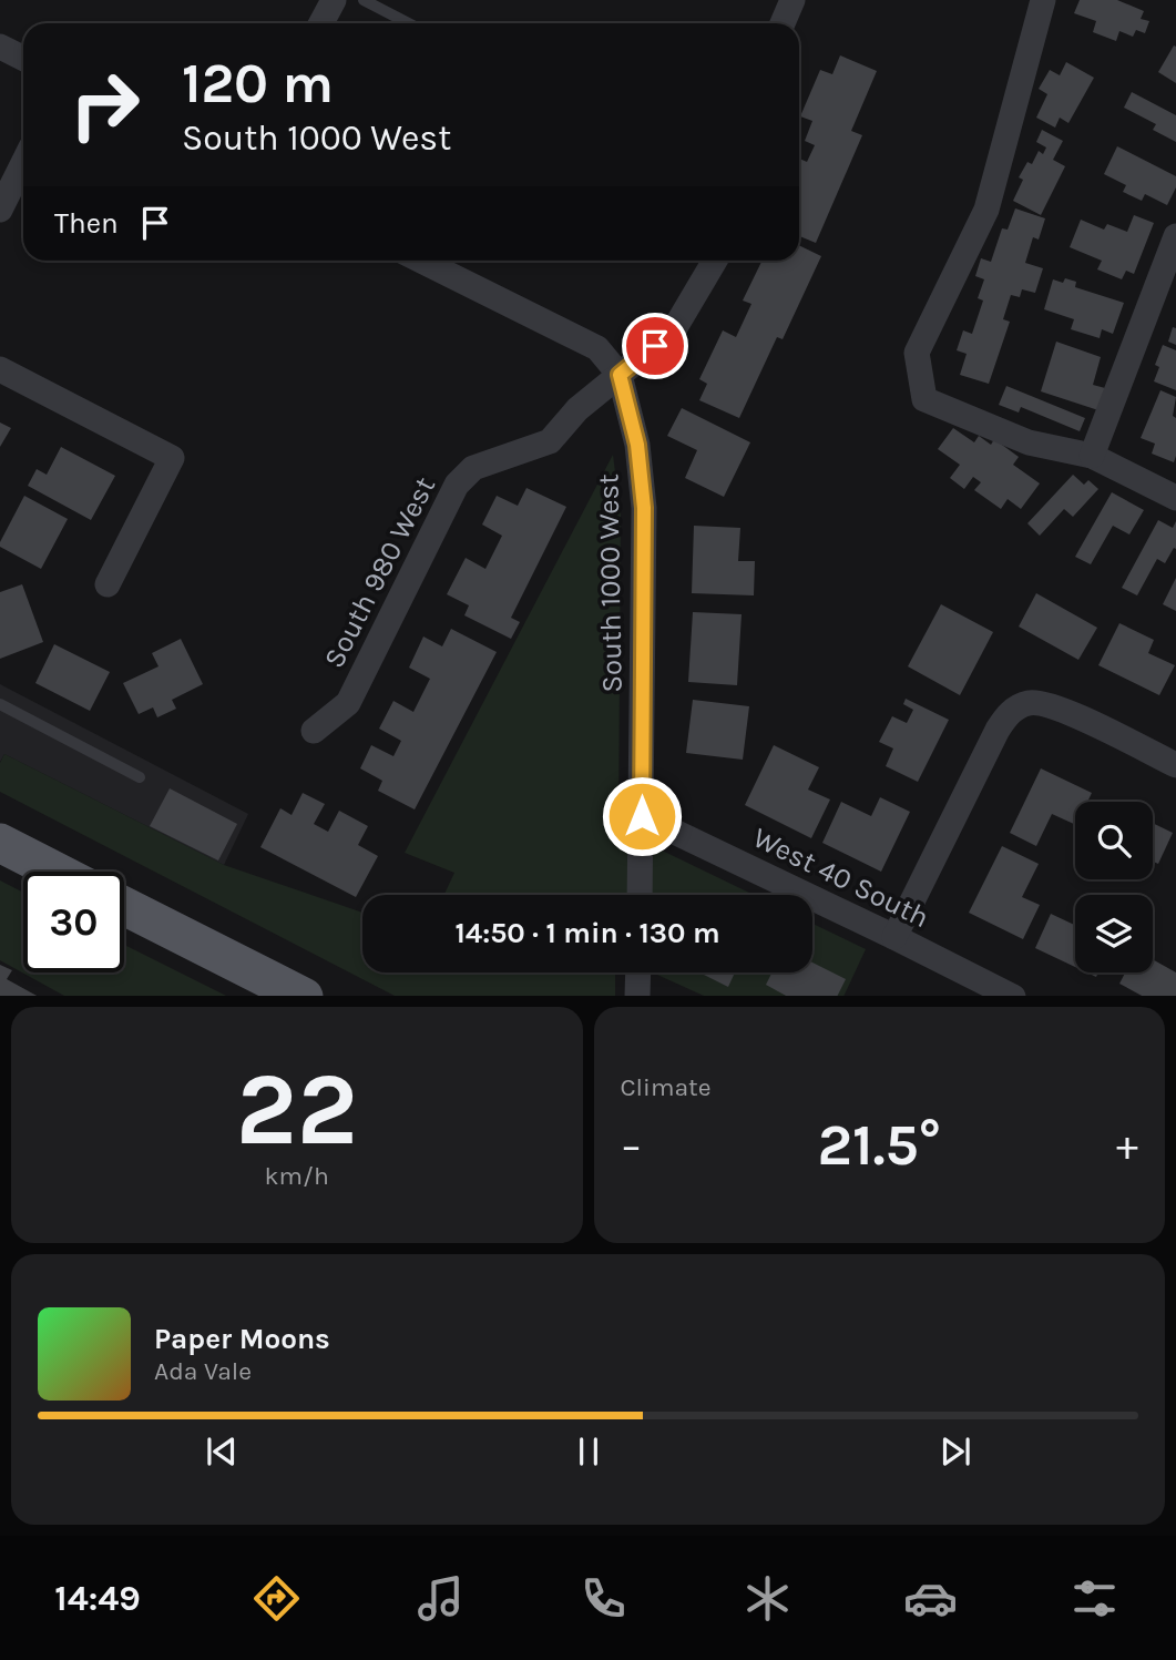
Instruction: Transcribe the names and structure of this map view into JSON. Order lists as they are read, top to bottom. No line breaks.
{"streets":{"street":["South 980 West","South 1000 West","West 40 South"]},"crossings":[["South 980 West","South 1000 West"],["South 1000 West","West 40 South"]],"page":{"turn":["120 m","South 1000 West"],"then":"Then","limit":"30","trip":"14:50 · 1 min · 130 m","tile":[["22","km/h"],"Climate"],"heat":["−","21.5°","+"],"song":["Paper Moons","Ada Vale"],"tabs":"14:49"}}
